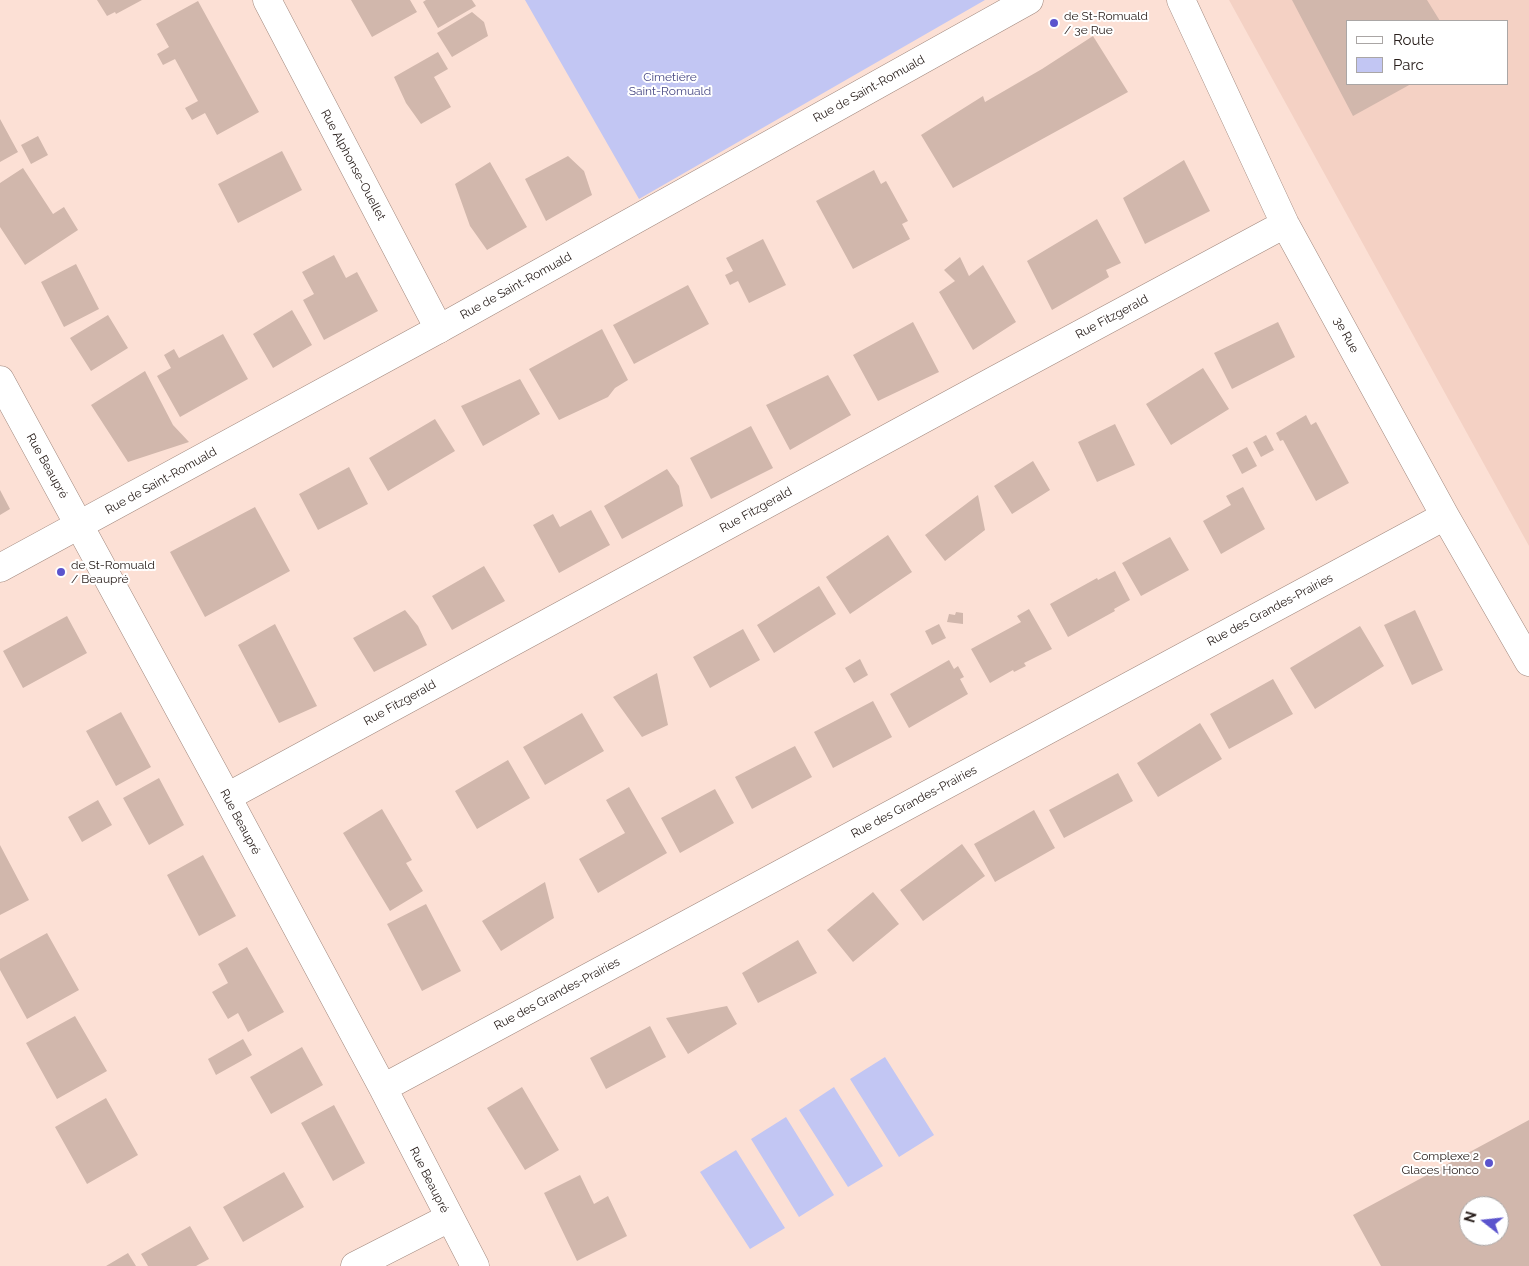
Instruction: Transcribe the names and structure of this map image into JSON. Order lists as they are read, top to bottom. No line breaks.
{"streets":{"street":["Rue de Saint-Romuald","Rue Alphonse-Ouellet","Rue Fitzgerald","3e Rue","Rue Beaupré","Rue des Grandes-Prairies"]},"crossings":[["Rue de Saint-Romuald","Rue Alphonse-Ouellet"],["Rue de Saint-Romuald","Rue Beaupré"],["Rue Fitzgerald","3e Rue"],["Rue Fitzgerald","Rue Beaupré"],["3e Rue","Rue des Grandes-Prairies"],["Rue Beaupré","Rue des Grandes-Prairies"]],"parks":["Cimetière Saint-Romuald"],"places":["de St-Romuald / 3e Rue","de St-Romuald / Beaupré","Complexe 2 Glaces Honco"],"legend":["Route","Parc"],"north":"left"}
